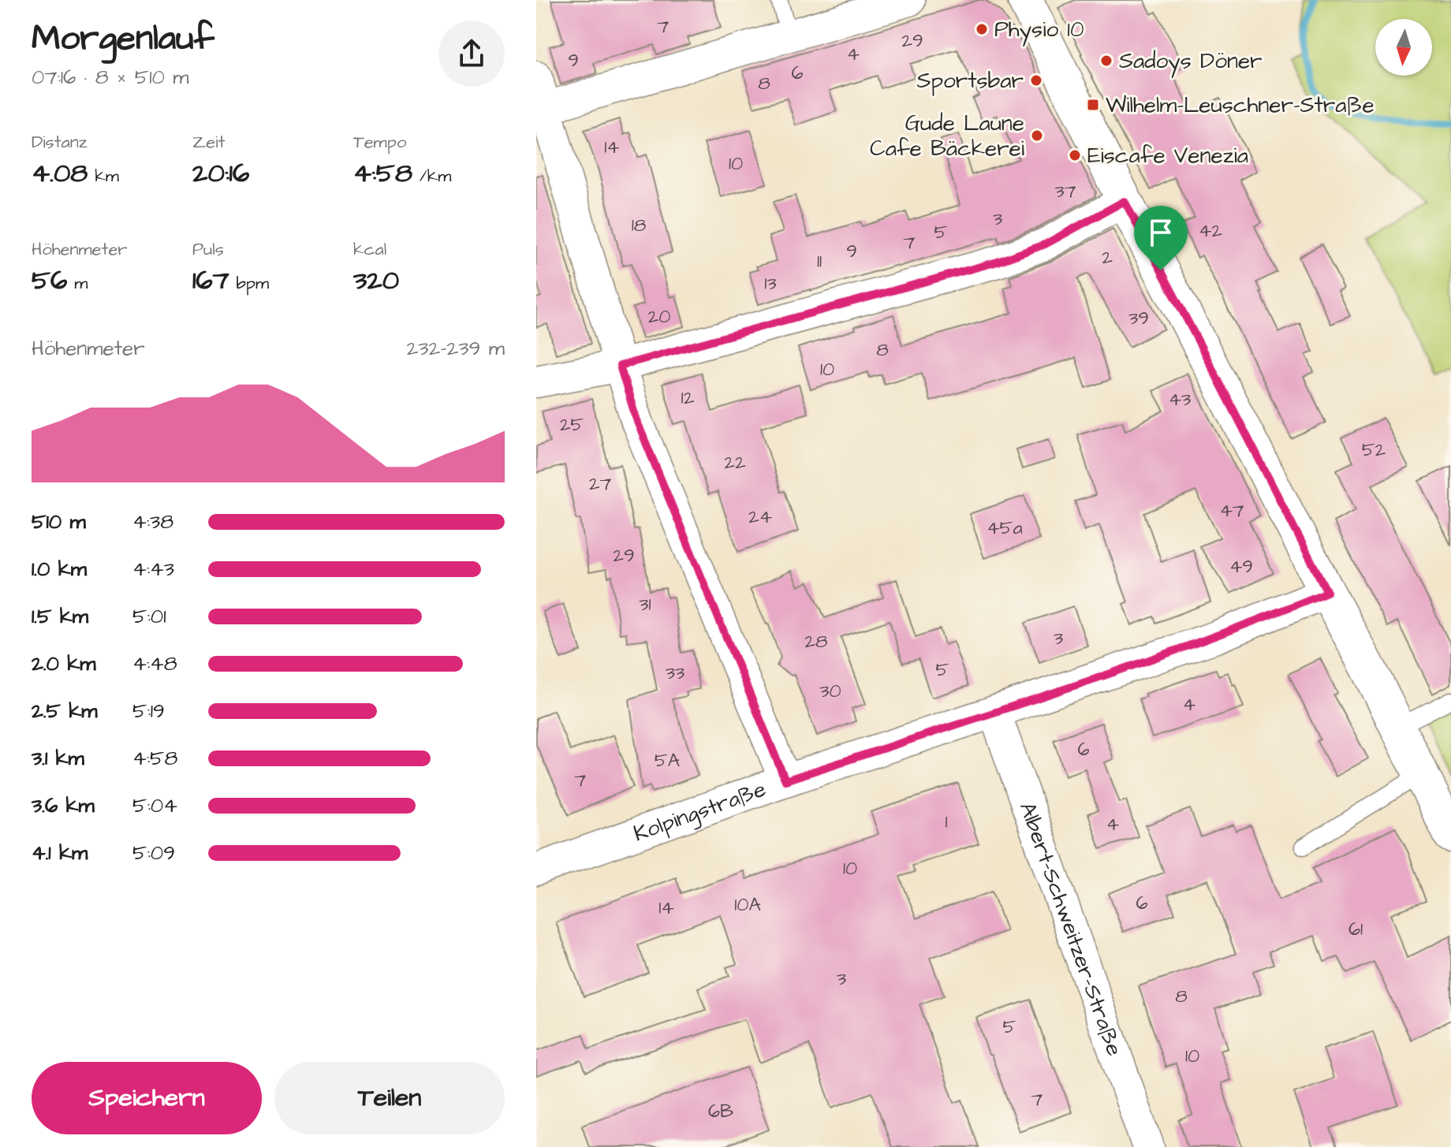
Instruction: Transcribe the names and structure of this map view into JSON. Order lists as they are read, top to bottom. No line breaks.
{"streets":{"street":["Kolpingstraße","Albert-Schweitzer-Straße"]},"crossings":[["Kolpingstraße","Albert-Schweitzer-Straße"]],"places":{"other":["Physio 10","Sadoys Döner","Sportsbar","Gude Laune Cafe Bäckerei","Eiscafe Venezia"],"transit":["Wilhelm-Leuschner-Straße"]},"house_numbers":["7","29","4","9","6","8","14","10","37","3","18","42","5","7","9","2","11","13","20","39","8","10","12","43","25","52","22","27","47","24","45a","29","49","31","3","28","5","33","30","4","6","5A","7","1","4","10","6","10A","14","61","3","8","5","10","7","6B"],"north":"bottom","page":{"heading":["Morgenlauf","07:16 · 8 × 510 m"],"stats":[["Distanz","4.08 km"],["Zeit","20:16"],["Tempo","4:58 /km"],["Höhenmeter","56 m"],["Puls","167 bpm"],["kcal","320"]],"chart":["Höhenmeter","232–239 m"],"list":[{"name":"510 m","note":"4:38"},{"name":"1.0 km","note":"4:43"},{"name":"1.5 km","note":"5:01"},{"name":"2.0 km","note":"4:48"},{"name":"2.5 km","note":"5:19"},{"name":"3.1 km","note":"4:58"},{"name":"3.6 km","note":"5:04"},{"name":"4.1 km","note":"5:09"}],"buttons":["Speichern","Teilen"]}}
